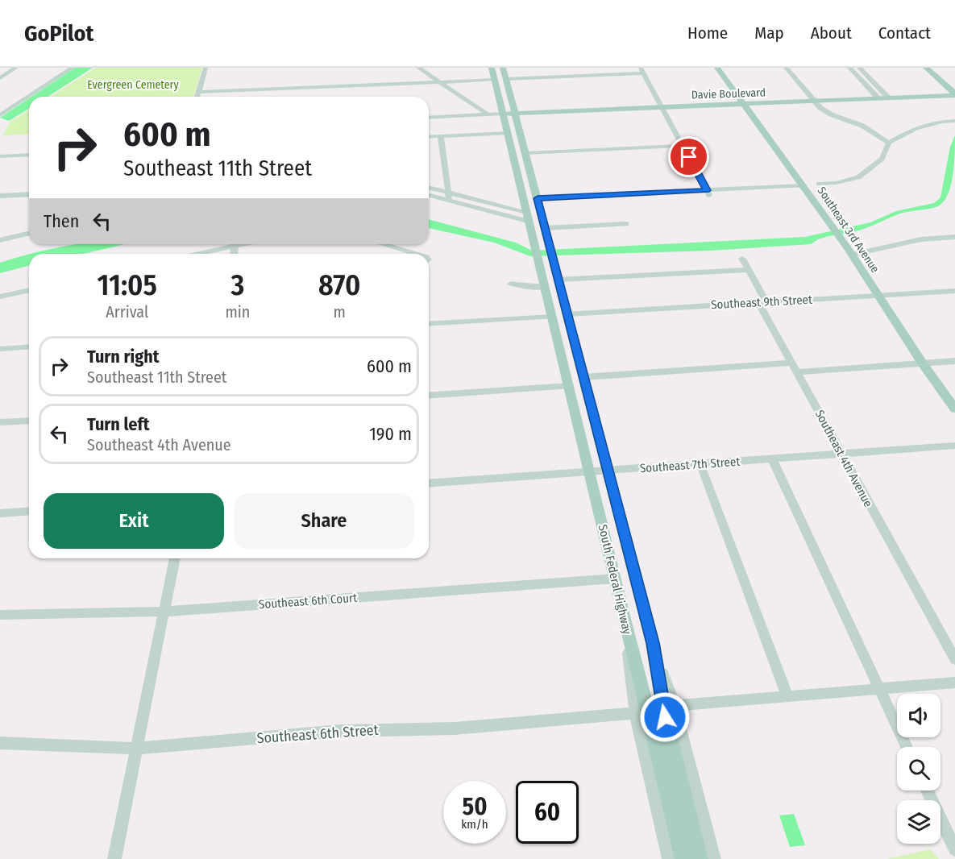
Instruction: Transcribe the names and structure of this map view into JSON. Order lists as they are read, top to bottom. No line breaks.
{"streets":{"main road":["Davie Boulevard","Southeast 3rd Avenue","South Federal Highway"],"street":["Southeast 9th Street","Southeast 4th Avenue","Southeast 7th Street","Southeast 6th Court","Southeast 6th Street"]},"crossings":[["Davie Boulevard","Southeast 3rd Avenue"],["Davie Boulevard","South Federal Highway"],["Southeast 3rd Avenue","Southeast 9th Street"],["Southeast 9th Street","Southeast 4th Avenue"],["Southeast 9th Street","South Federal Highway"],["Southeast 4th Avenue","Southeast 7th Street"],["Southeast 7th Street","South Federal Highway"],["South Federal Highway","Southeast 6th Court"]],"parks":["Evergreen Cemetery"],"page":{"header":"GoPilot","nav":["Home","Map","About","Contact"],"turn":["600 m","Southeast 11th Street"],"then":"Then","eta":["11:05","Arrival","3","min","870","m"],"list":[{"name":"Turn right","note":"Southeast 11th Street","value":"600 m"},{"name":"Turn left","note":"Southeast 4th Avenue","value":"190 m"}],"buttons":["Exit","Share"],"speed":"50 km/h","limit":"60"}}
